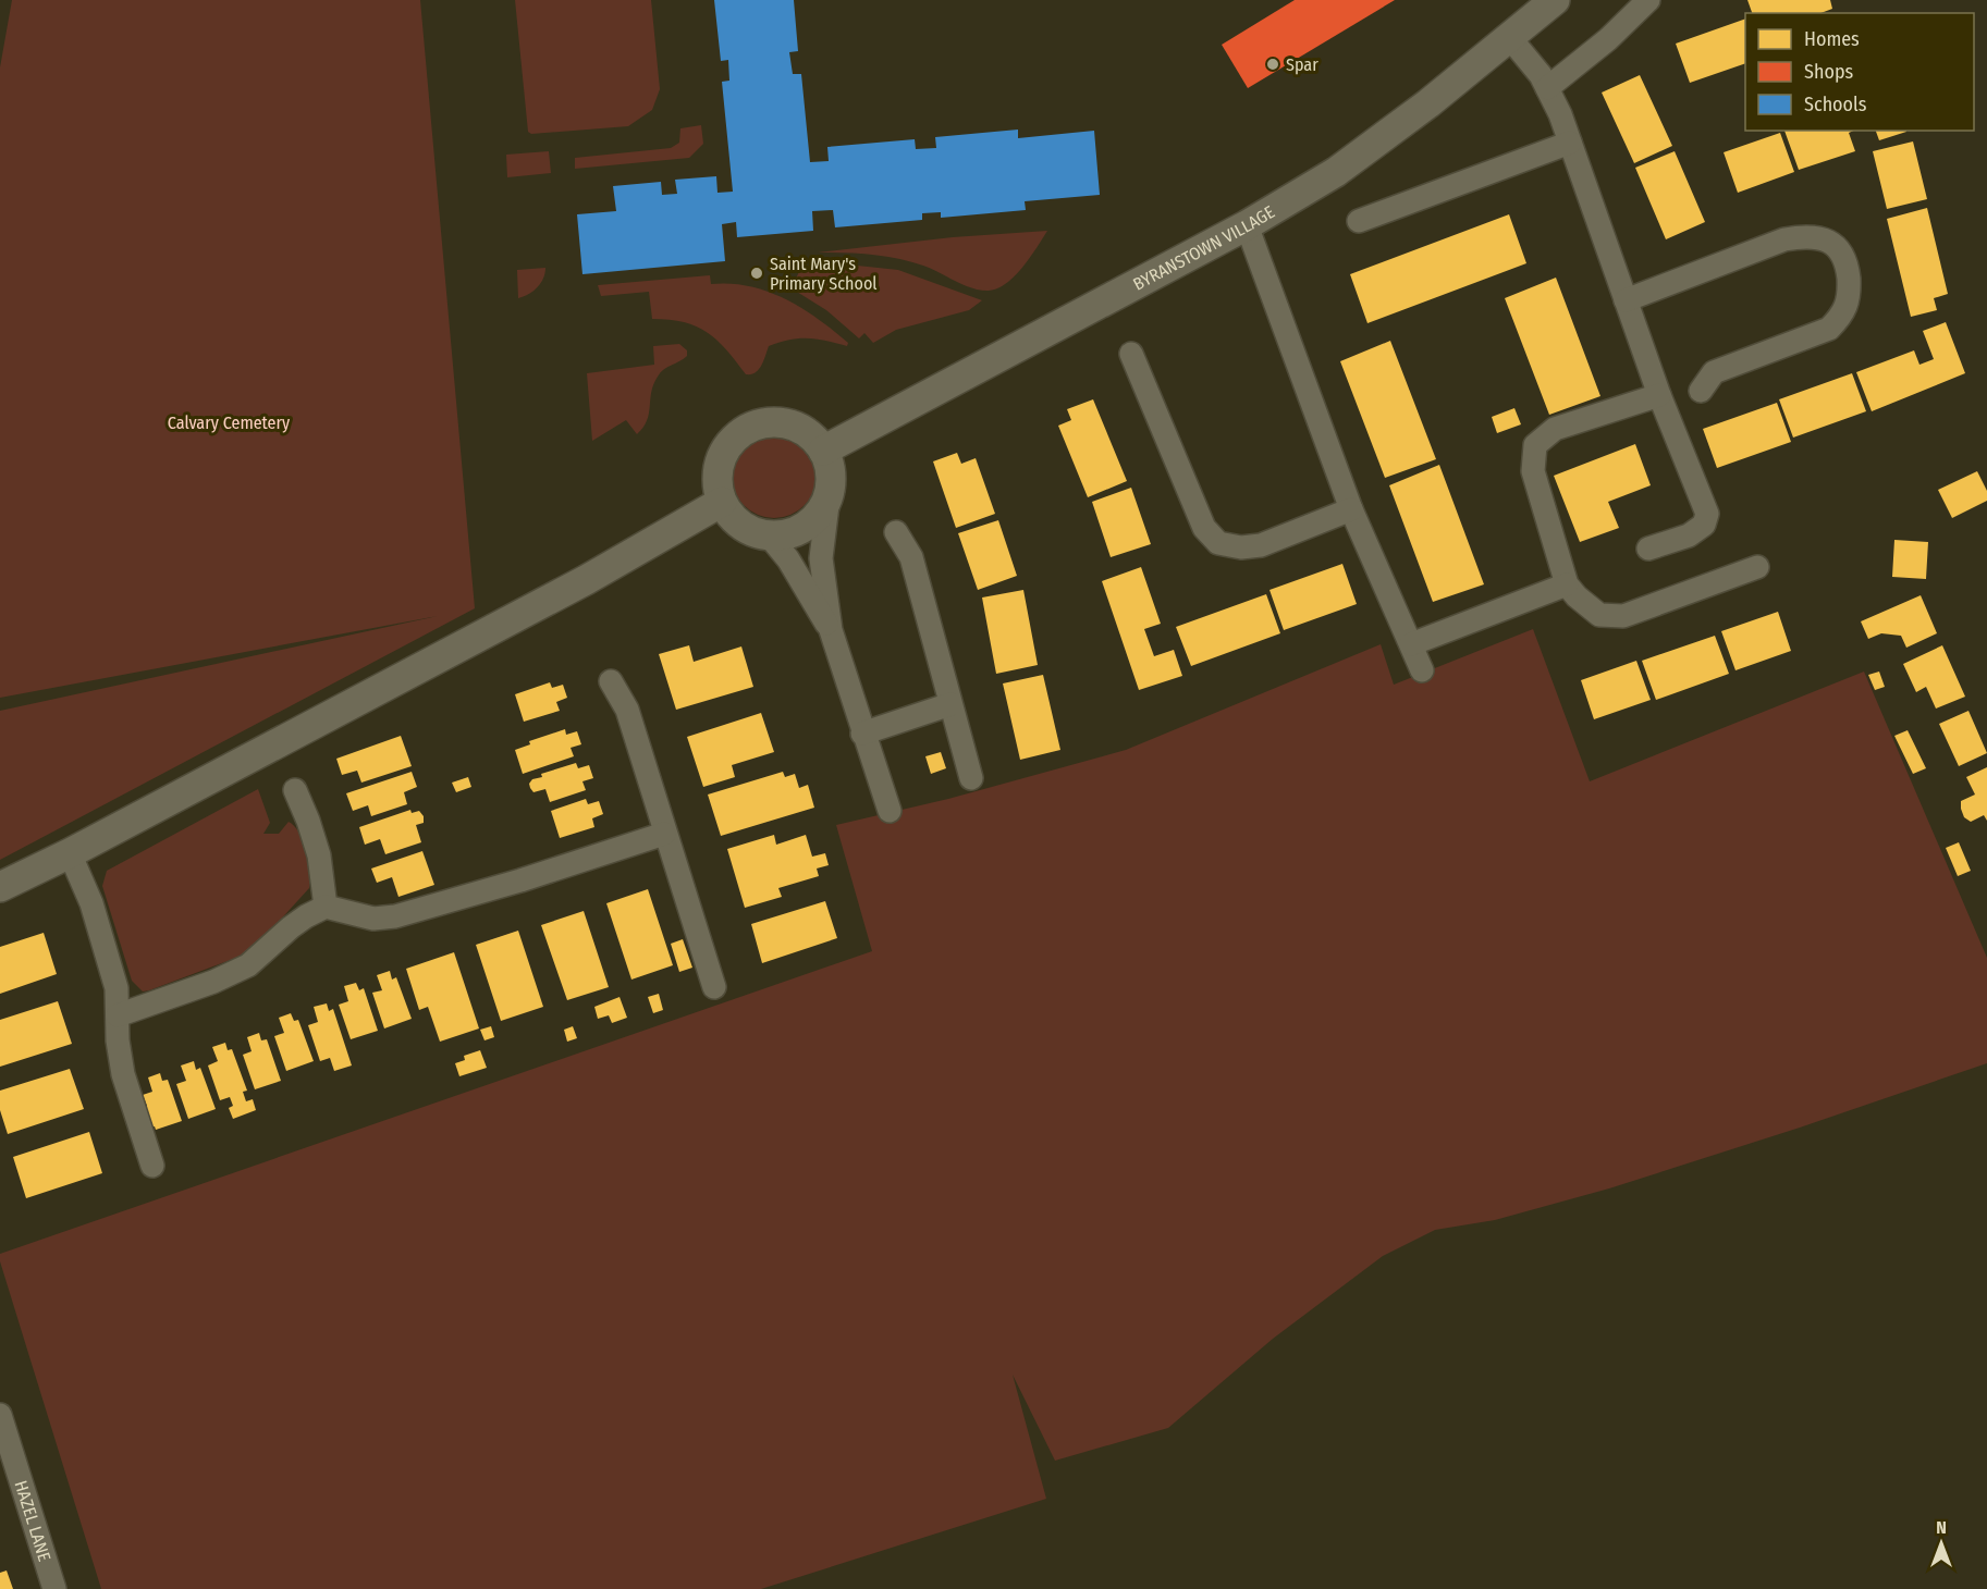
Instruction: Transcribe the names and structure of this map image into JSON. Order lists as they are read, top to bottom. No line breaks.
{"streets":{"street":["BYRANSTOWN VILLAGE","HAZEL LANE"]},"parks":["Calvary Cemetery"],"places":["Spar","Saint Mary's Primary School"],"legend":["Homes","Shops","Schools"],"north":"top"}
